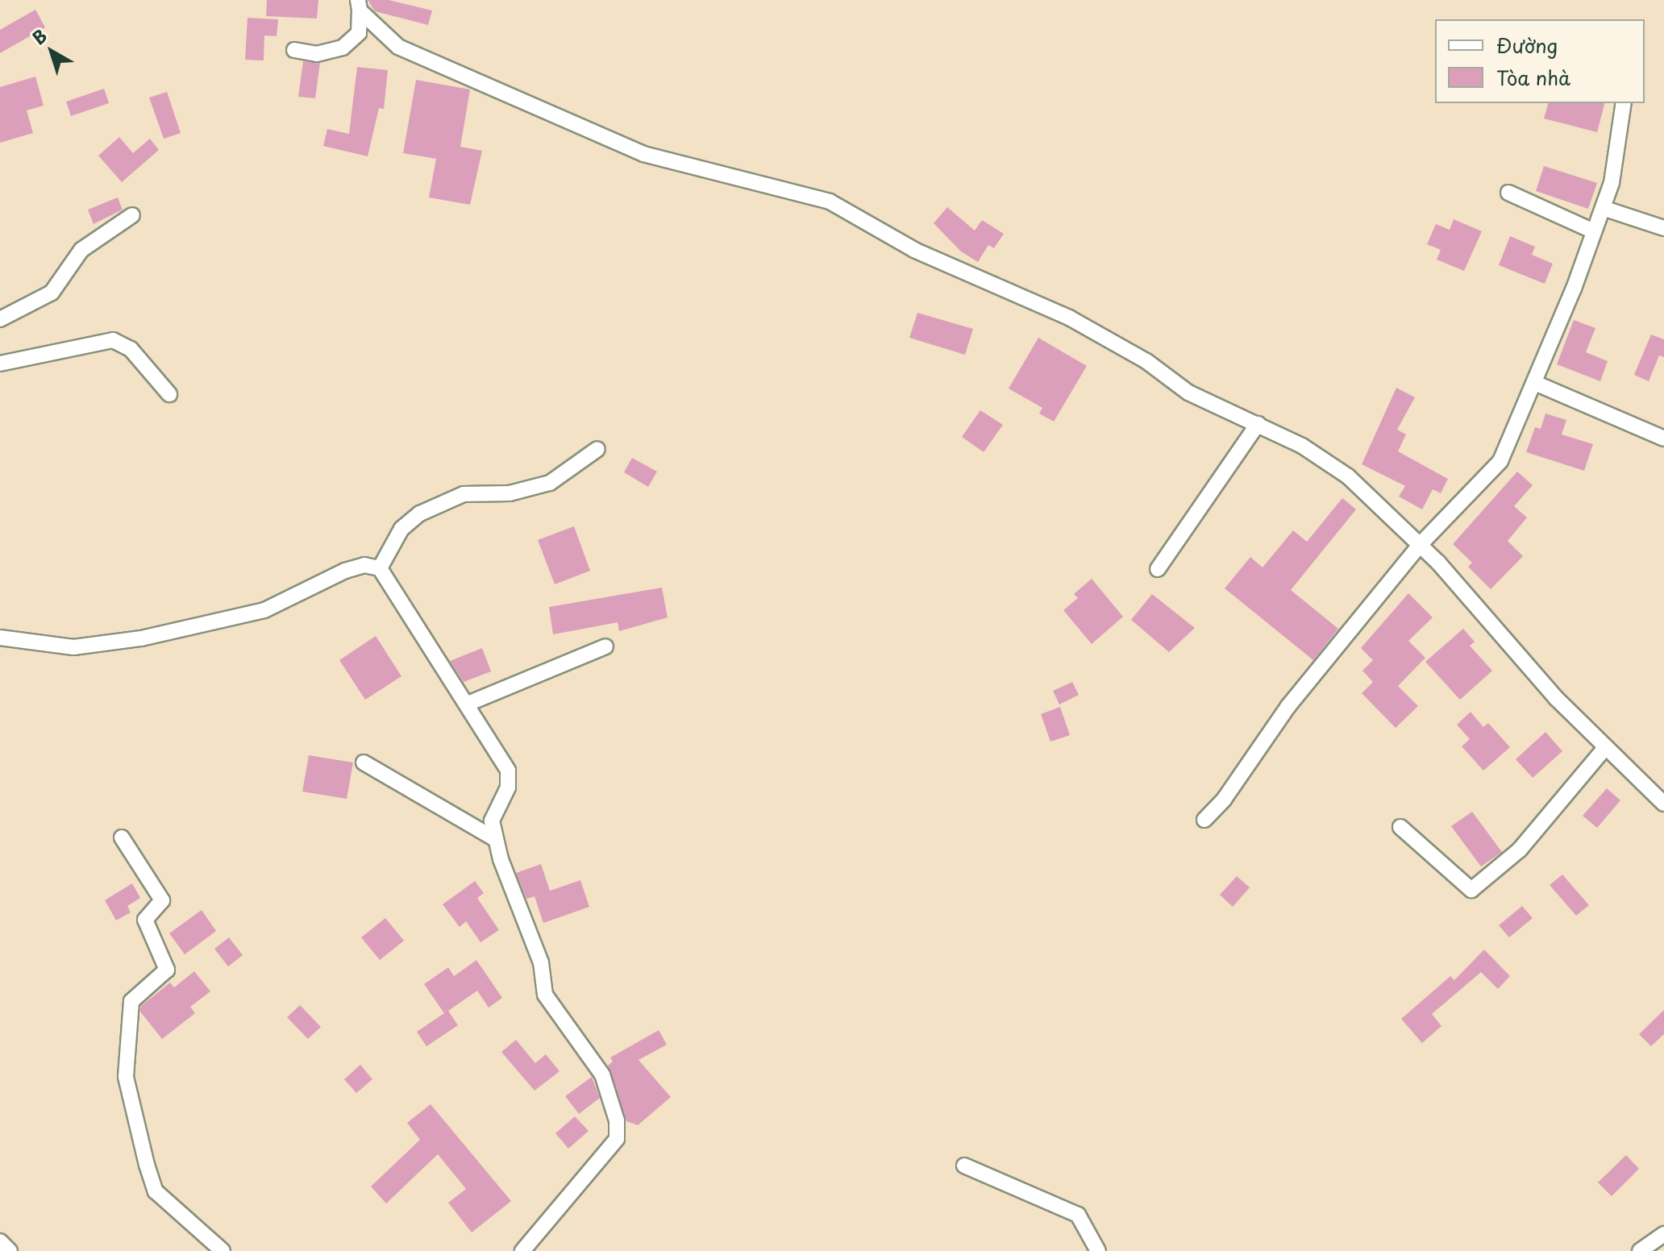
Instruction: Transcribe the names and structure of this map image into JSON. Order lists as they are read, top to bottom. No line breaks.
{"legend":["Đường","Tòa nhà"],"north":"top left"}
